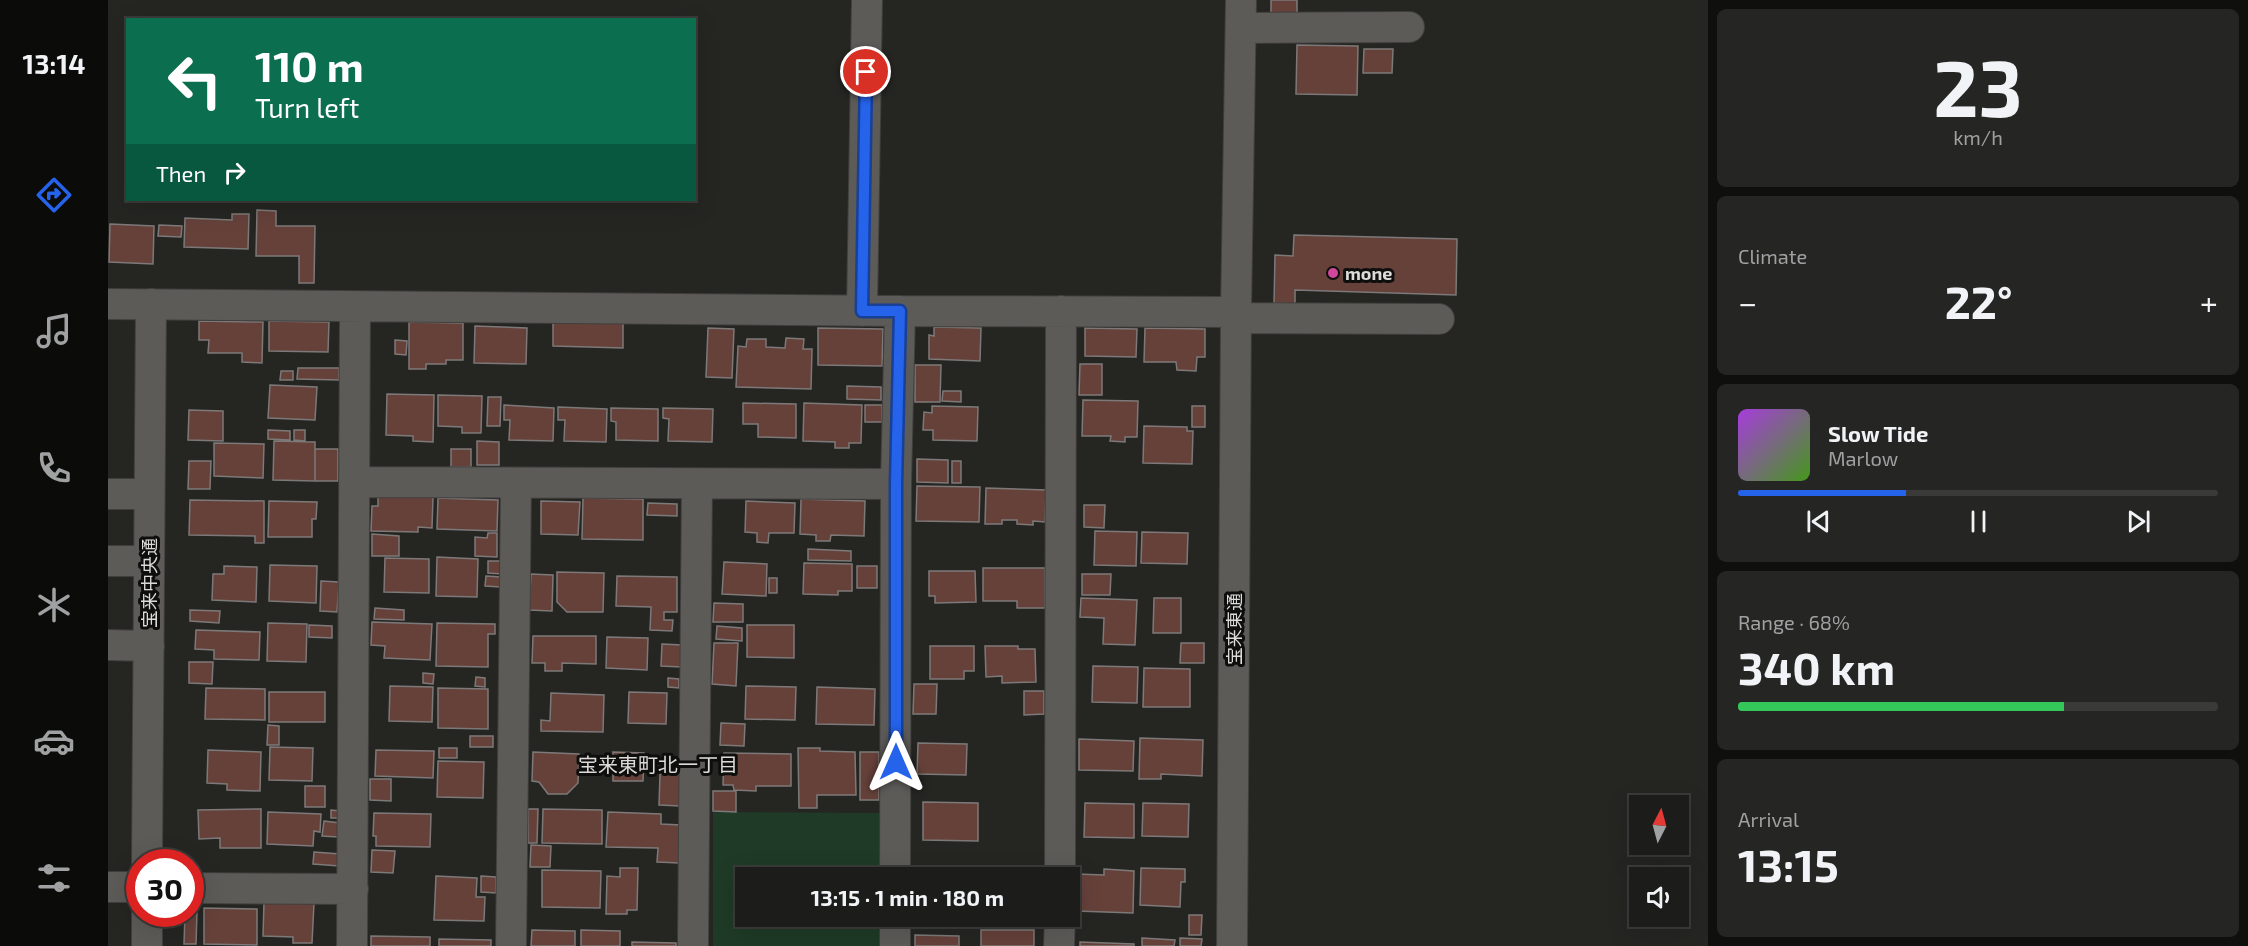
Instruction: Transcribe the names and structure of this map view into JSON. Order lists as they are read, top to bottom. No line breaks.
{"streets":{"street":["宝来中央通","宝来東通"]},"districts":["宝来東町北一丁目"],"places":["mone"],"north":"top","page":{"tabs":"13:14","tile":[["23","km/h"],"Climate",["Range · 68%","340 km"],["Arrival","13:15"]],"turn":["110 m","Turn left"],"then":"Then","heat":["−","22°","+"],"song":["Slow Tide","Marlow"],"limit":"30","trip":"13:15 · 1 min · 180 m"}}
